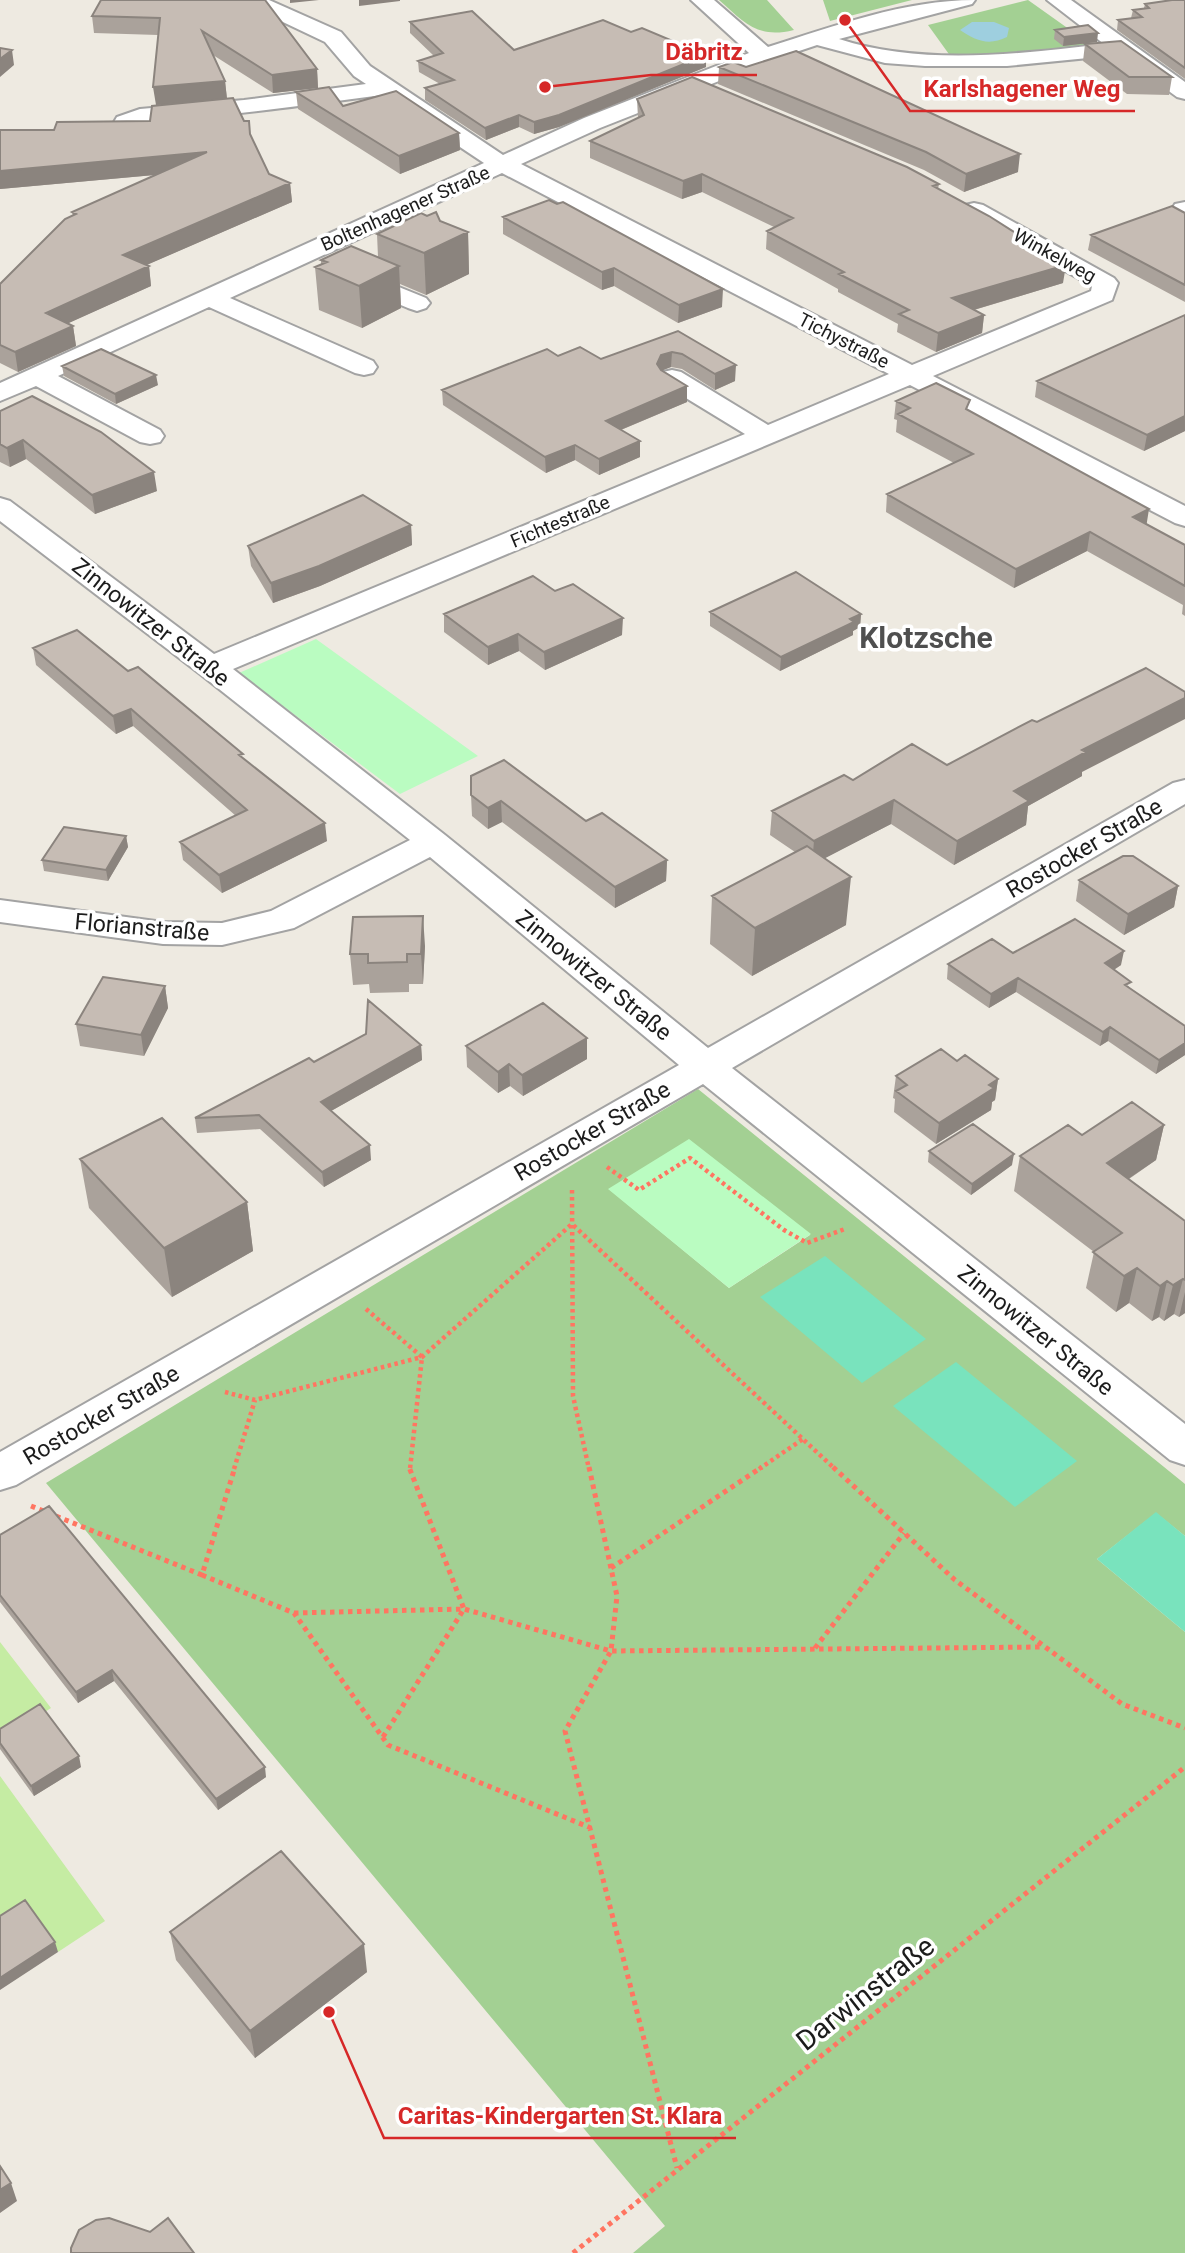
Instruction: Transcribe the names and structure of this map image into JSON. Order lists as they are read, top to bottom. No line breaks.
{"streets":{"street":["Boltenhagener Straße","Winkelweg","Tichystraße","Fichtestraße","Zinnowitzer Straße","Rostocker Straße","Florianstraße"],"path":["Darwinstraße"]},"crossings":[["Boltenhagener Straße","Tichystraße"],["Winkelweg","Tichystraße"],["Winkelweg","Fichtestraße"],["Tichystraße","Fichtestraße"],["Fichtestraße","Zinnowitzer Straße"],["Zinnowitzer Straße","Rostocker Straße"],["Zinnowitzer Straße","Florianstraße"]],"districts":["Klotzsche"],"places":["Karlshagener Weg","Däbritz","Caritas-Kindergarten St. Klara"]}
